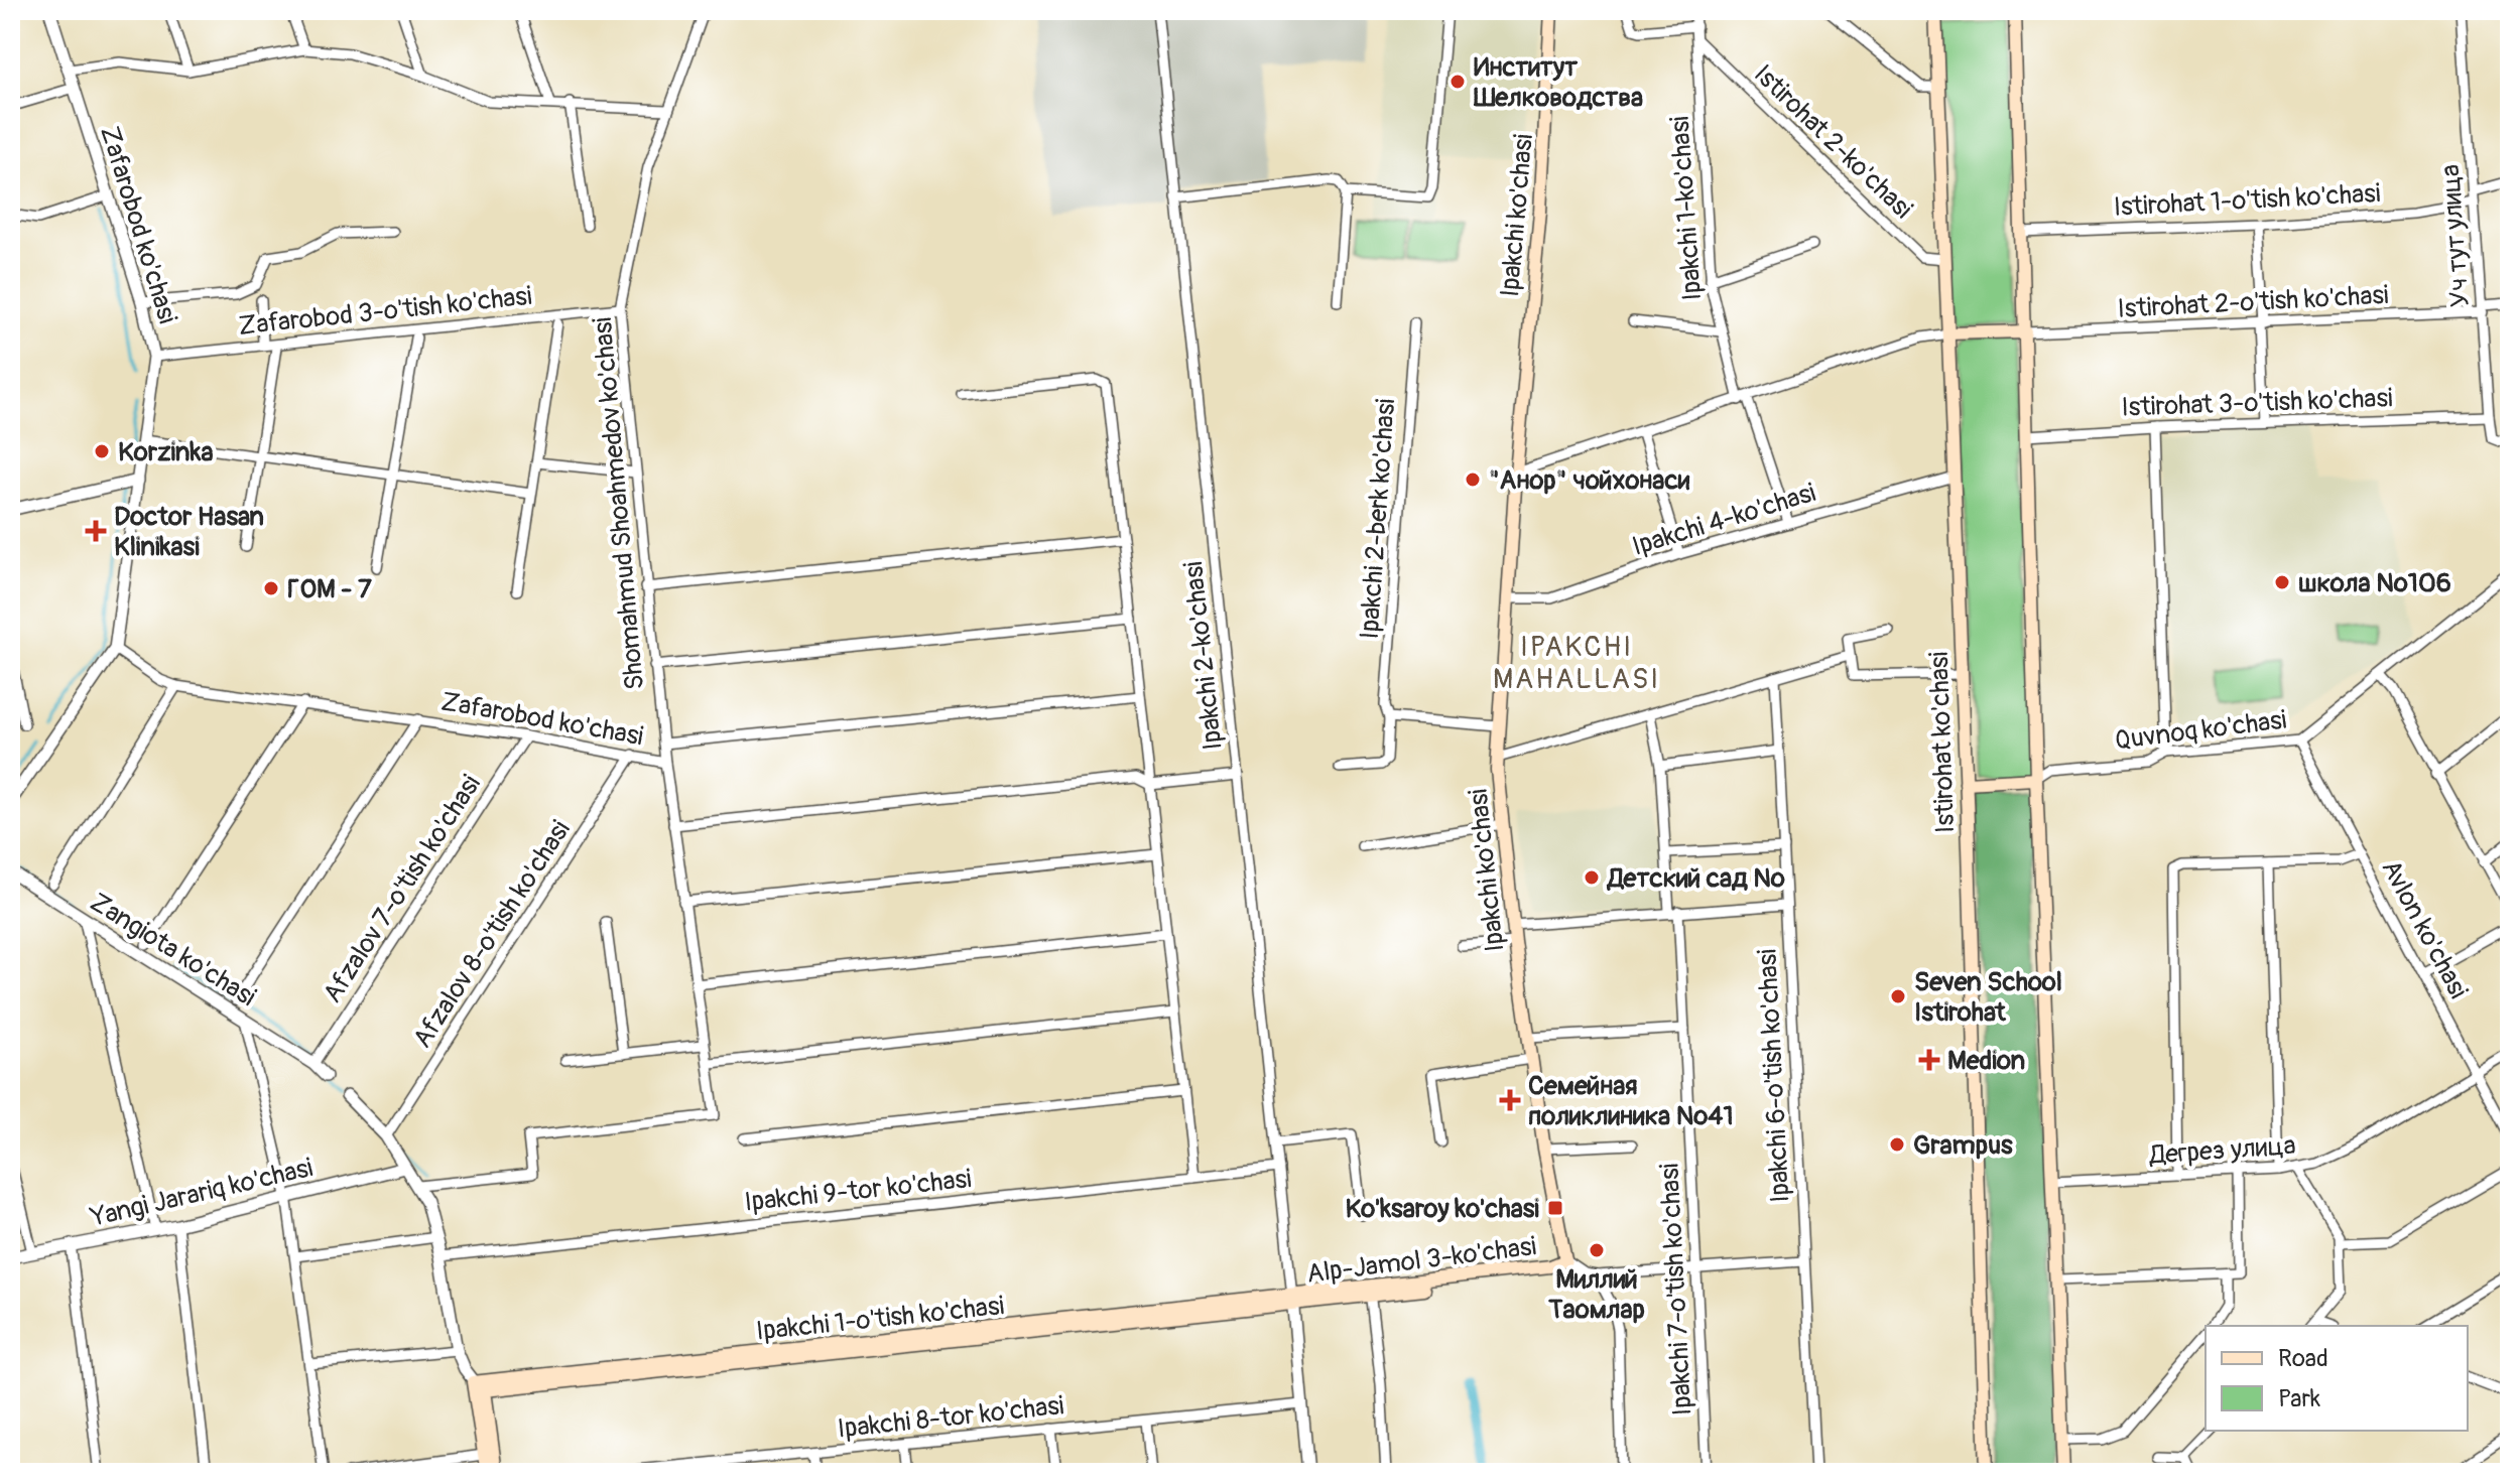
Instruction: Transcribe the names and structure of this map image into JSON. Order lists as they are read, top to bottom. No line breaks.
{"streets":{"main road":["Ipakchi ko'chasi","Istirohat ko'chasi","Alp-Jamol 3-ko'chasi","Ipakchi 1-o'tish ko'chasi"],"street":["Istirohat 2-ko'chasi","Istirohat 1-o'tish ko'chasi","Ipakchi 1-ko'chasi","Zafarobod ko'chasi","Уч тут улица","Istirohat 2-o'tish ko'chasi","Zafarobod 3-o'tish ko'chasi","Istirohat 3-o'tish ko'chasi","Shomahmud Shoahmedov ko'chasi","Ipakchi 2-berk ko'chasi","Ipakchi 4-ko'chasi","Ipakchi 2-ko'chasi","Quvnoq ko'chasi","Afzalov 7-o'tish ko'chasi","Avlon ko'chasi","Afzalov 8-o'tish ko'chasi","Zangiota ko'chasi","Ipakchi 6-o'tish ko'chasi","Дегрез улица","Ipakchi 9-tor ko'chasi","Yangi Jarariq ko'chasi","Ipakchi 7-o'tish ko'chasi","Ipakchi 8-tor ko'chasi"]},"crossings":[["Istirohat 2-ko'chasi","Ipakchi 1-ko'chasi"],["Istirohat 2-ko'chasi","Istirohat ko'chasi"],["Istirohat 1-o'tish ko'chasi","Уч тут улица"],["Ipakchi 1-ko'chasi","Ipakchi 4-ko'chasi"],["Ipakchi ko'chasi","Ipakchi 4-ko'chasi"],["Ipakchi ko'chasi","Alp-Jamol 3-ko'chasi"],["Zafarobod ko'chasi","Zafarobod 3-o'tish ko'chasi"],["Zafarobod ko'chasi","Shomahmud Shoahmedov ko'chasi"],["Zafarobod ko'chasi","Afzalov 7-o'tish ko'chasi"],["Zafarobod ko'chasi","Afzalov 8-o'tish ko'chasi"],["Уч тут улица","Istirohat 2-o'tish ko'chasi"],["Уч тут улица","Istirohat 3-o'tish ko'chasi"],["Zafarobod 3-o'tish ko'chasi","Shomahmud Shoahmedov ko'chasi"],["Ipakchi 4-ko'chasi","Istirohat ko'chasi"],["Ipakchi 2-ko'chasi","Ipakchi 9-tor ko'chasi"],["Ipakchi 2-ko'chasi","Alp-Jamol 3-ko'chasi"],["Ipakchi 2-ko'chasi","Ipakchi 1-o'tish ko'chasi"],["Quvnoq ko'chasi","Avlon ko'chasi"],["Afzalov 7-o'tish ko'chasi","Zangiota ko'chasi"],["Avlon ko'chasi","Дегрез улица"],["Alp-Jamol 3-ko'chasi","Ipakchi 1-o'tish ko'chasi"]],"districts":["IPAKCHI MAHALLASI"],"places":{"other":["Институт Шелководства","Korzinka","\"Анор\" чойхонаси","школа №106","ГОМ - 7","Детский сад №","Seven School Istirohat","Grampus","Миллий Таомлар"],"health":["Doctor Hasan Klinikasi","Medion","Семейная поликлиника №41"],"transit":["Ko'ksaroy ko'chasi"]},"legend":["Road","Park"]}
